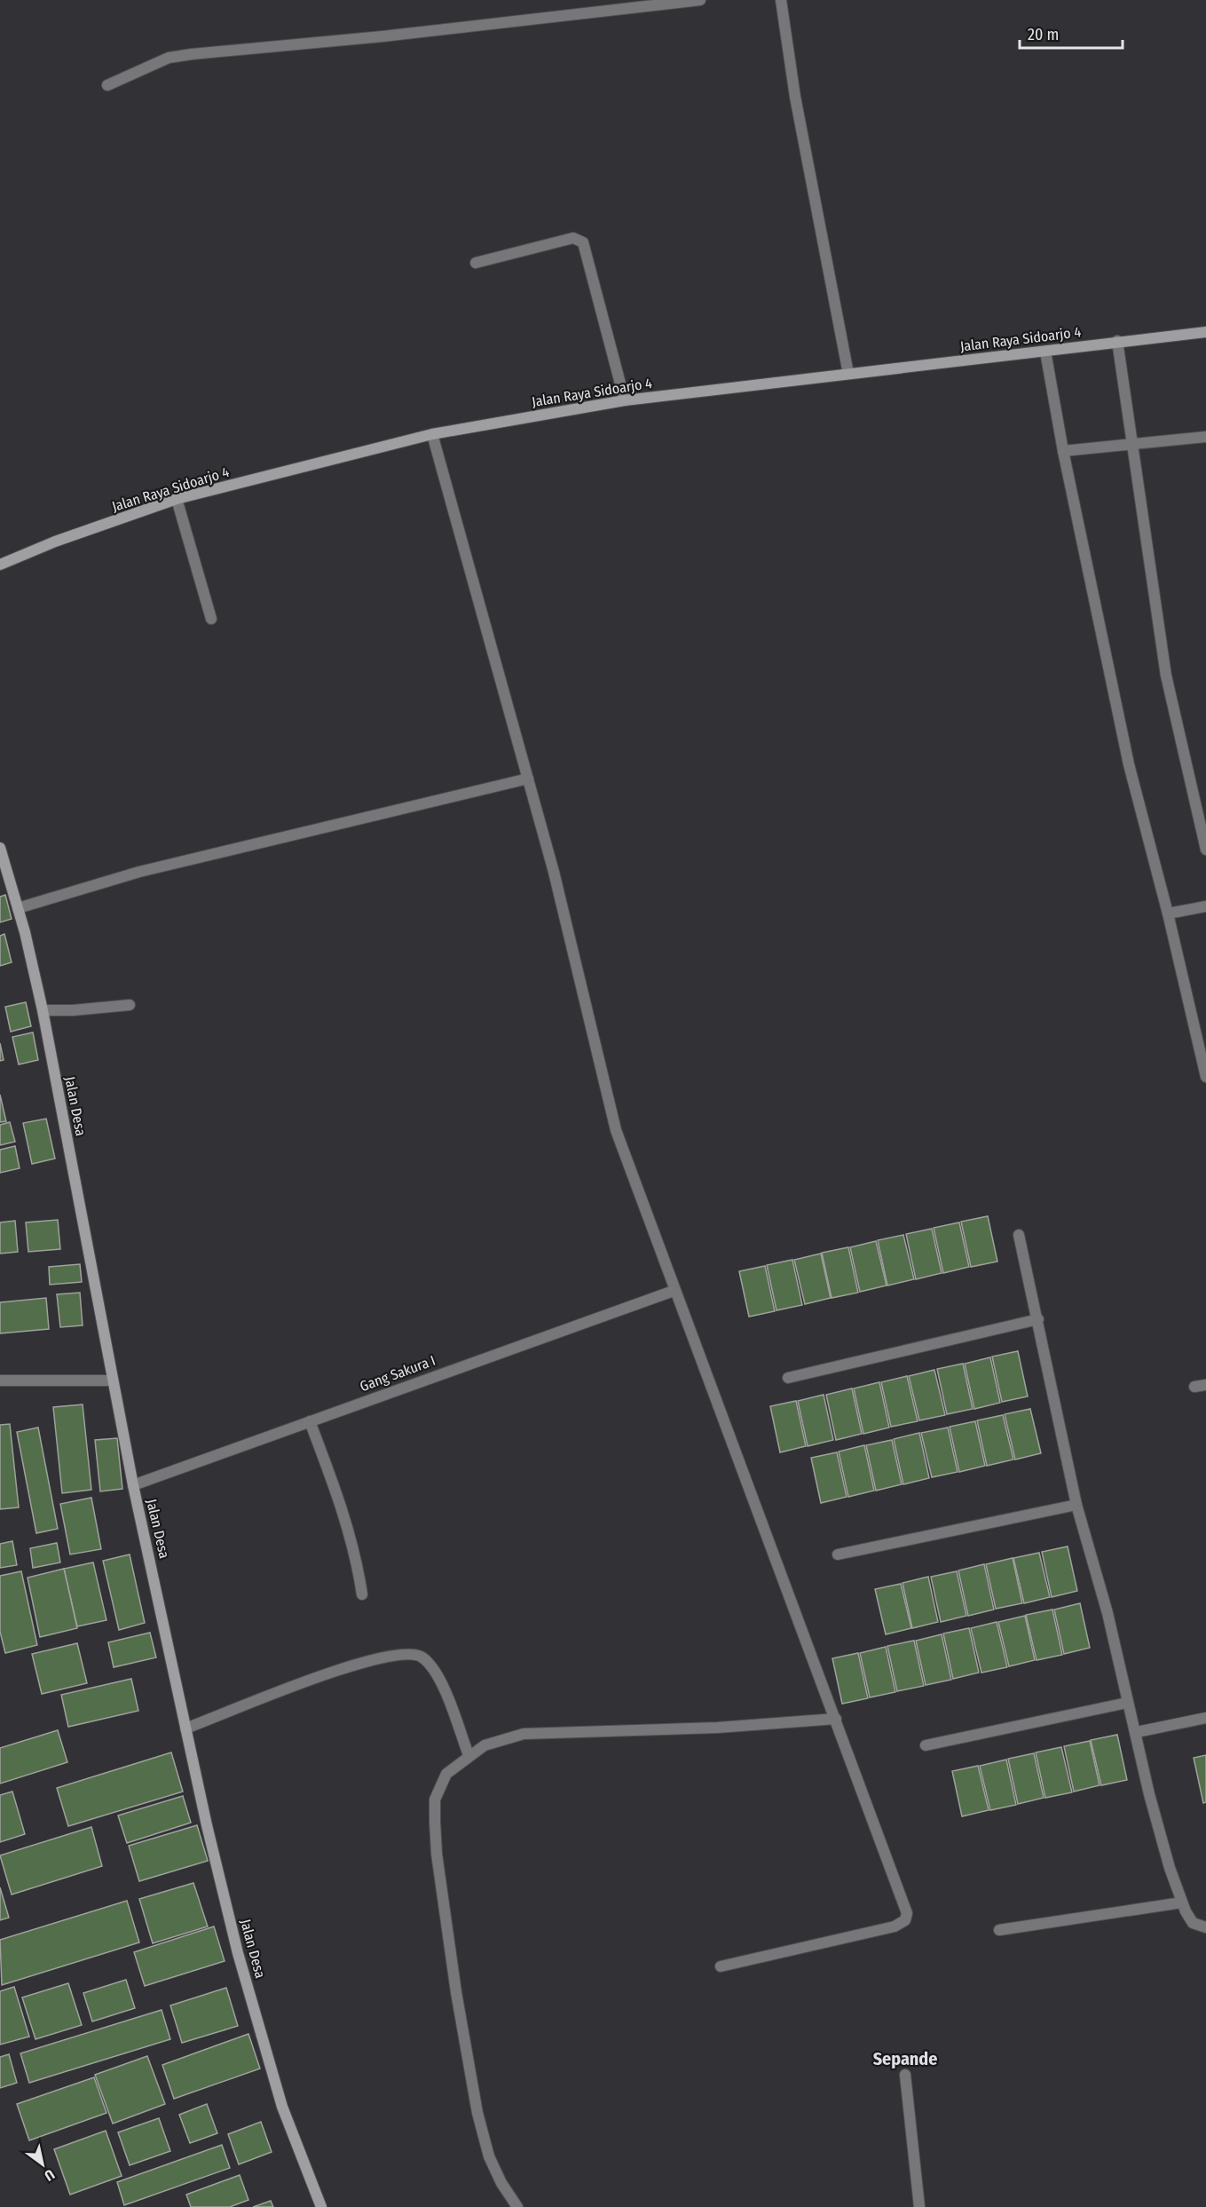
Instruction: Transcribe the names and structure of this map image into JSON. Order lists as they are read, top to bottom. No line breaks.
{"streets":{"street":["Jalan Raya Sidoarjo 4","Jalan Desa","Gang Sakura I"]},"crossings":[["Jalan Desa","Gang Sakura I"]],"districts":["Sepande"],"scale_bar":"20 m","north":"bottom right"}
